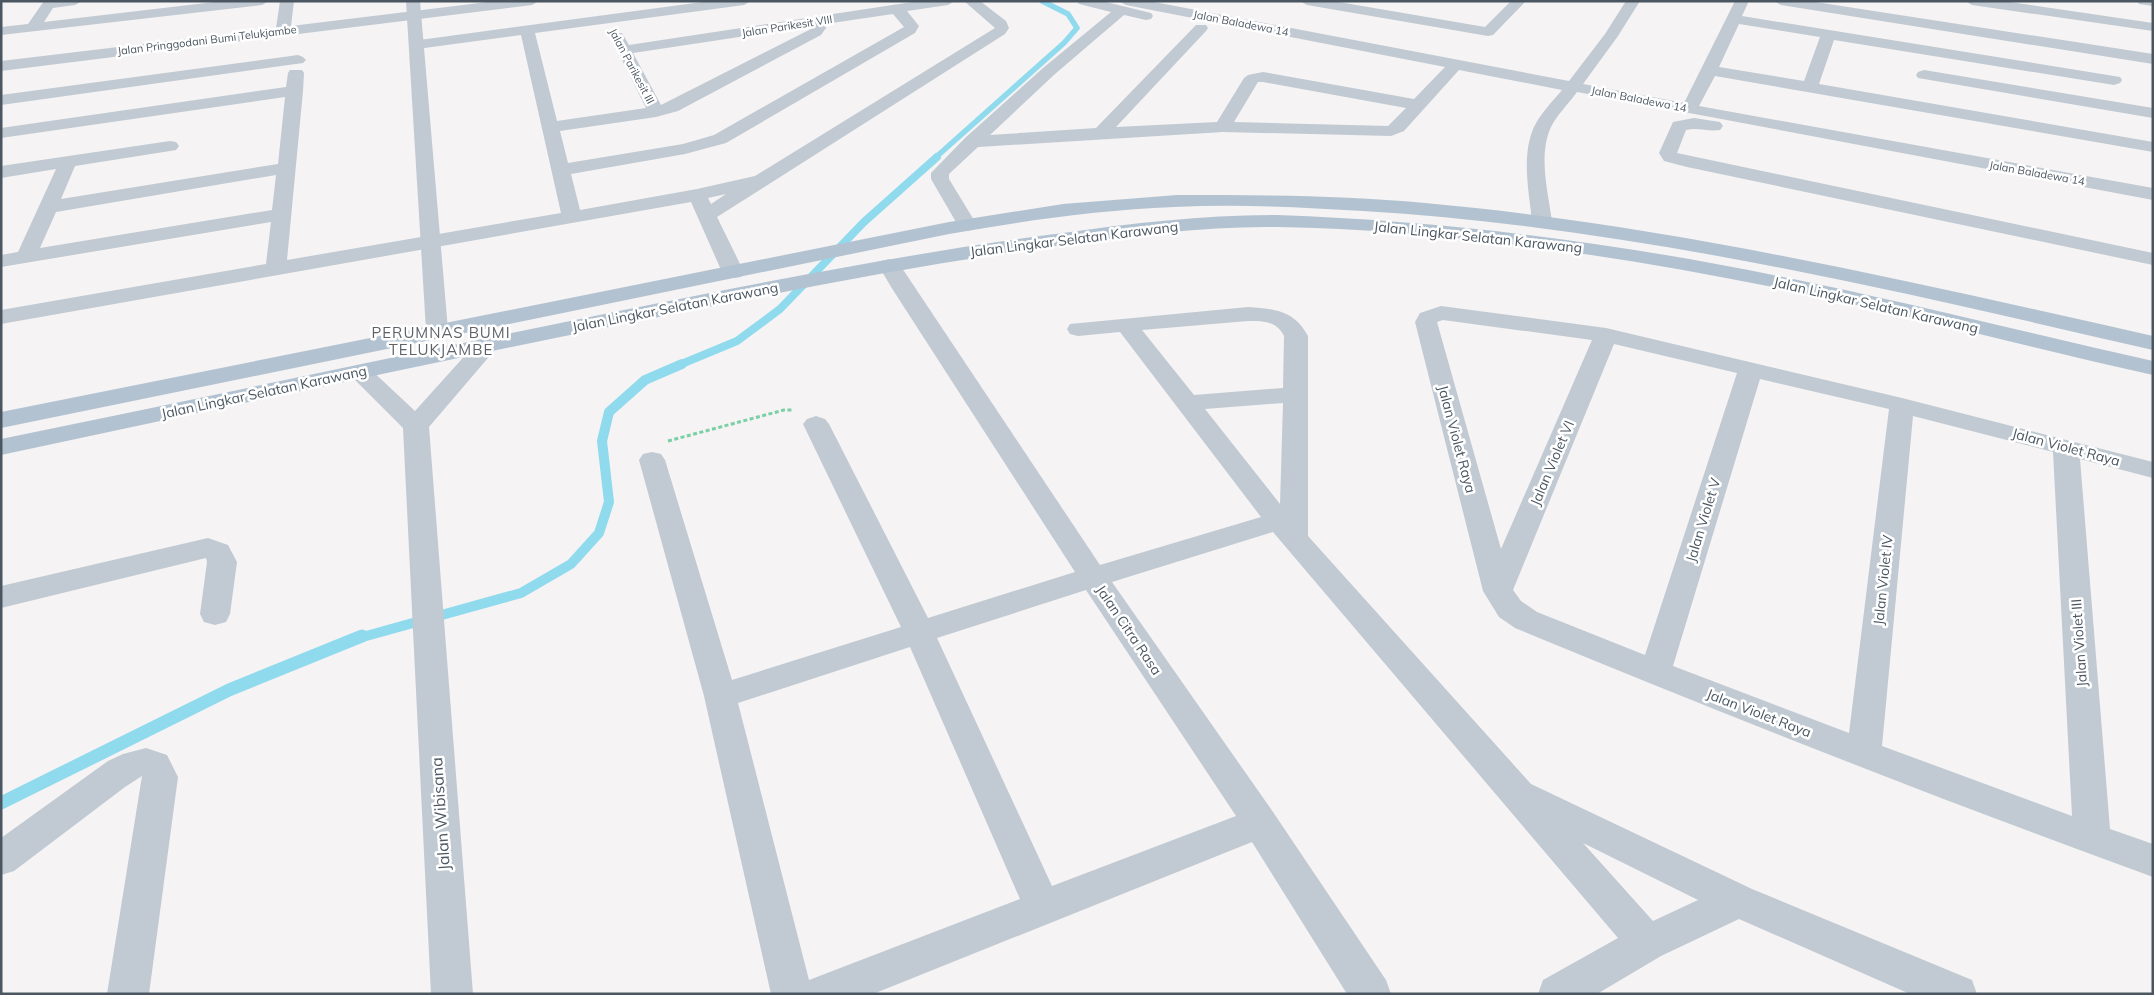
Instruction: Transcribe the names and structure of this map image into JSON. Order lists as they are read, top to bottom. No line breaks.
{"streets":{"main road":["Jalan Lingkar Selatan Karawang"],"street":["Jalan Baladewa 14","Jalan Parikesit VIII","Jalan Pringgodani Bumi Telukjambe","Jalan Parikesit III","Jalan Violet Raya","Jalan Violet VI","Jalan Violet V","Jalan Violet IV","Jalan Citra Rasa","Jalan Violet III","Jalan Wibisana"]},"crossings":[["Jalan Parikesit VIII","Jalan Parikesit III"],["Jalan Lingkar Selatan Karawang","Jalan Citra Rasa"],["Jalan Violet Raya","Jalan Violet VI"],["Jalan Violet Raya","Jalan Violet V"],["Jalan Violet Raya","Jalan Violet IV"],["Jalan Violet Raya","Jalan Violet III"]],"districts":["PERUMNAS BUMI TELUKJAMBE"]}
